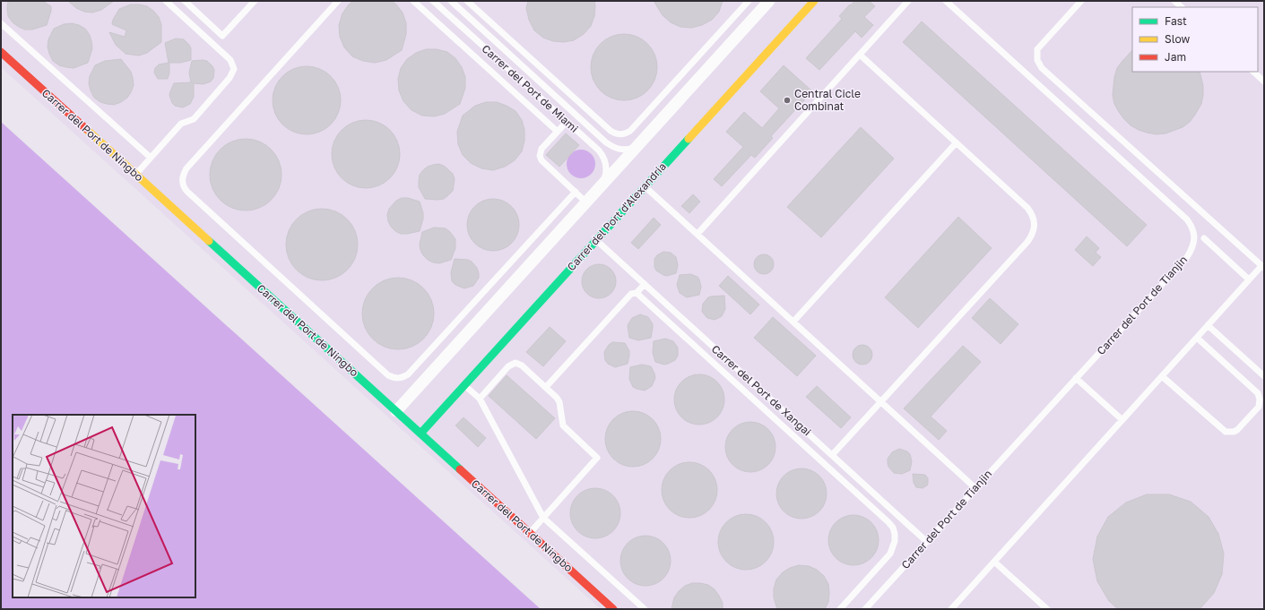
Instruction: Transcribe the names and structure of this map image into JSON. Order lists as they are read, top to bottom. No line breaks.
{"streets":{"street":["Carrer del Port de Ningbo","Carrer del Port d'Alexandria"],"lane":["Carrer del Port de Miami","Carrer del Port de Tianjin","Carrer del Port de Xangai"]},"crossings":[["Carrer del Port de Ningbo","Carrer del Port d'Alexandria"],["Carrer del Port d'Alexandria","Carrer del Port de Xangai"],["Carrer del Port de Tianjin","Carrer del Port de Xangai"]],"places":["Central Cicle Combinat"],"legend":["Fast","Slow","Jam"]}
